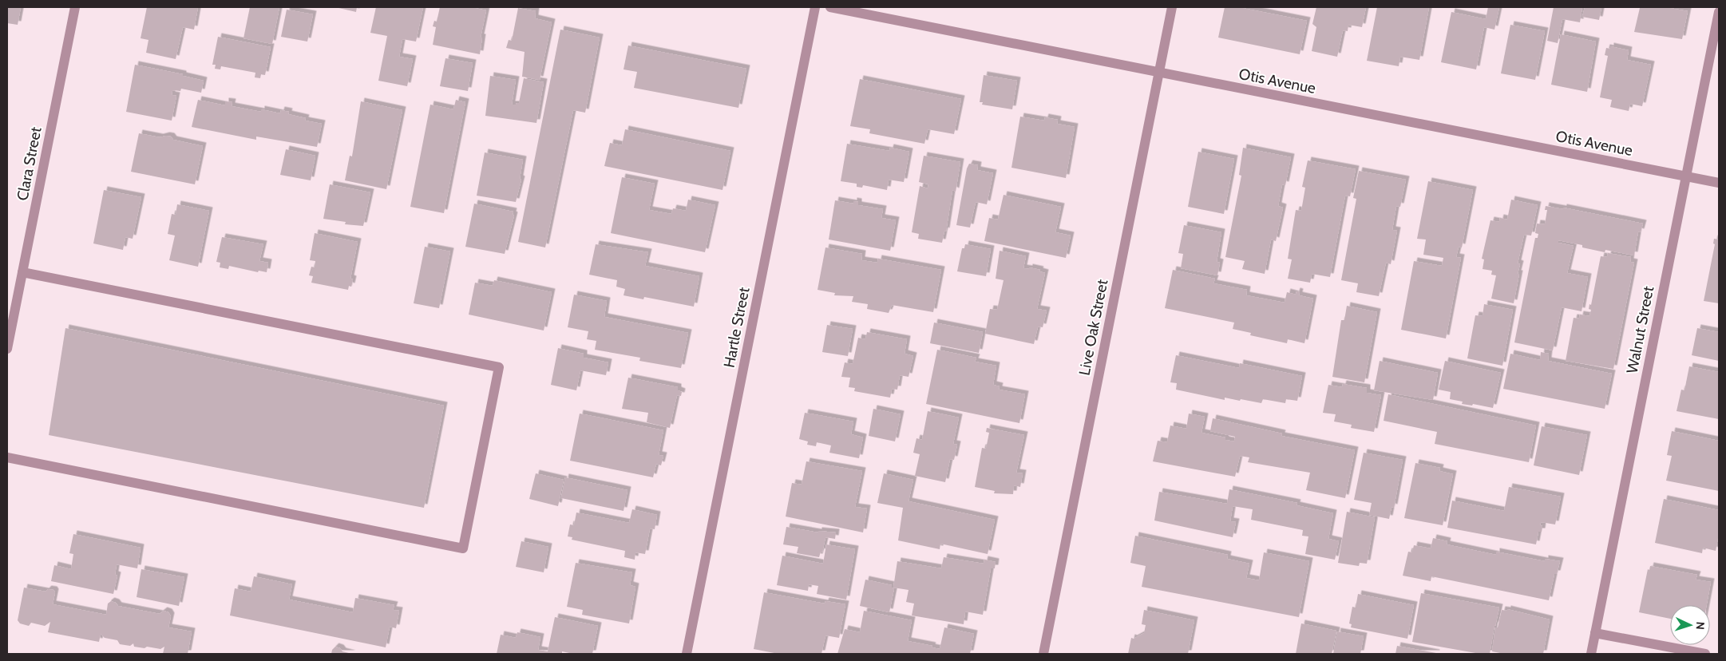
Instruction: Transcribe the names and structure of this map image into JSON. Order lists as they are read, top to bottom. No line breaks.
{"streets":{"street":["Otis Avenue","Clara Street","Hartle Street","Live Oak Street","Walnut Street"]},"crossings":[["Otis Avenue","Live Oak Street"],["Otis Avenue","Walnut Street"]],"north":"right"}
